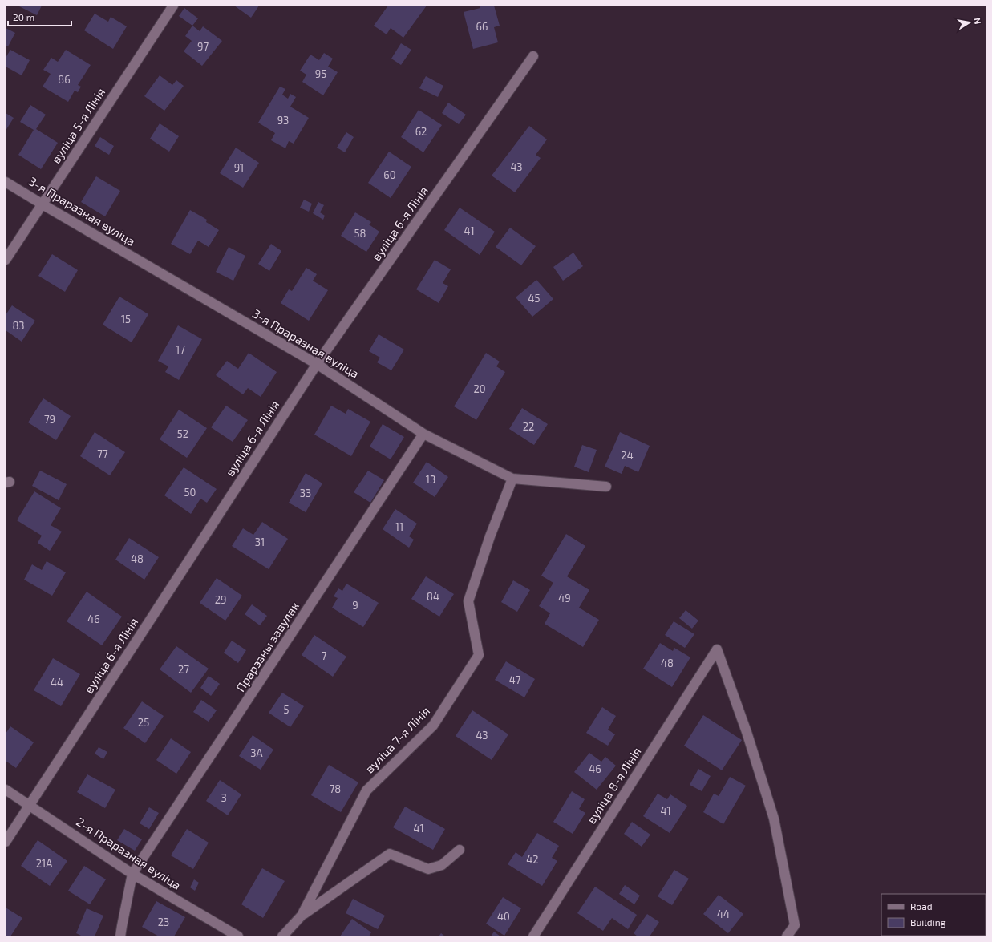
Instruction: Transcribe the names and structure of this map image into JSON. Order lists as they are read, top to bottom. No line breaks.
{"streets":{"street":["вуліца 5-я Лінія","3-я Праразная вуліца","вуліца 6-я Лінія","Прарэзны завулак","вуліца 7-я Лінія","вуліца 8-я Лінія","2-я Праразная вуліца"]},"crossings":[["вуліца 5-я Лінія","3-я Праразная вуліца"],["3-я Праразная вуліца","вуліца 6-я Лінія"],["3-я Праразная вуліца","Прарэзны завулак"],["3-я Праразная вуліца","вуліца 7-я Лінія"],["вуліца 6-я Лінія","2-я Праразная вуліца"],["Прарэзны завулак","2-я Праразная вуліца"]],"house_numbers":["66","97","95","86","93","62","43","91","60","41","58","45","15","83","17","20","79","22","52","77","24","13","50","33","11","31","48","84","49","29","9","46","7","48","27","47","44","5","25","43","3А","46","78","3","41","41","42","21А","44","40","23"],"legend":["Road","Building"],"scale_bar":"20 m","north":"right"}
